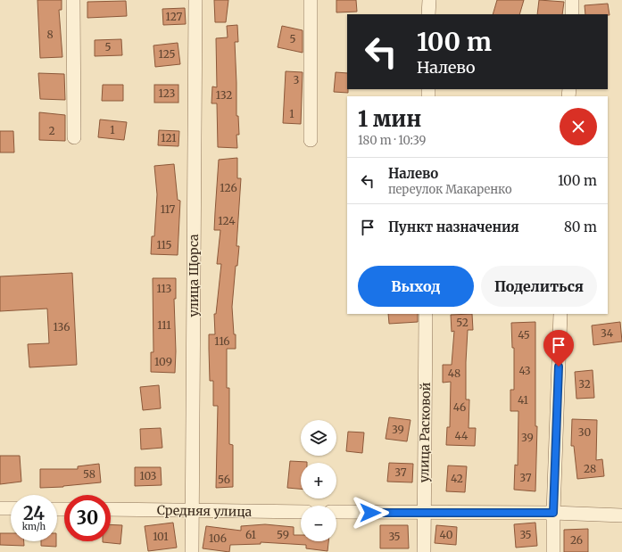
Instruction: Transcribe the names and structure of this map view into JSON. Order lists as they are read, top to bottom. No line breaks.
{"streets":{"street":["улица Щорса","улица Расковой","Средняя улица"]},"crossings":[["улица Щорса","Средняя улица"]],"house_numbers":["127","8","5","5","125","3","123","132","1","1","2","121","126","117","124","115","113","52","111","136","34","45","116","109","43","48","32","41","46","39","30","44","39","28","37","58","103","37","42","56","61","59","40","35","101","35","106","26"],"page":{"turn":["100 m","Налево"],"heading":["1 мин","180 m · 10:39"],"list":[{"name":"Налево","note":"переулок Макаренко","value":"100 m"},{"name":"Пункт назначения","value":"80 m"}],"buttons":["Выход","Поделиться"],"map_buttons":["+","−"],"speed":"24 km/h","limit":"30"}}
